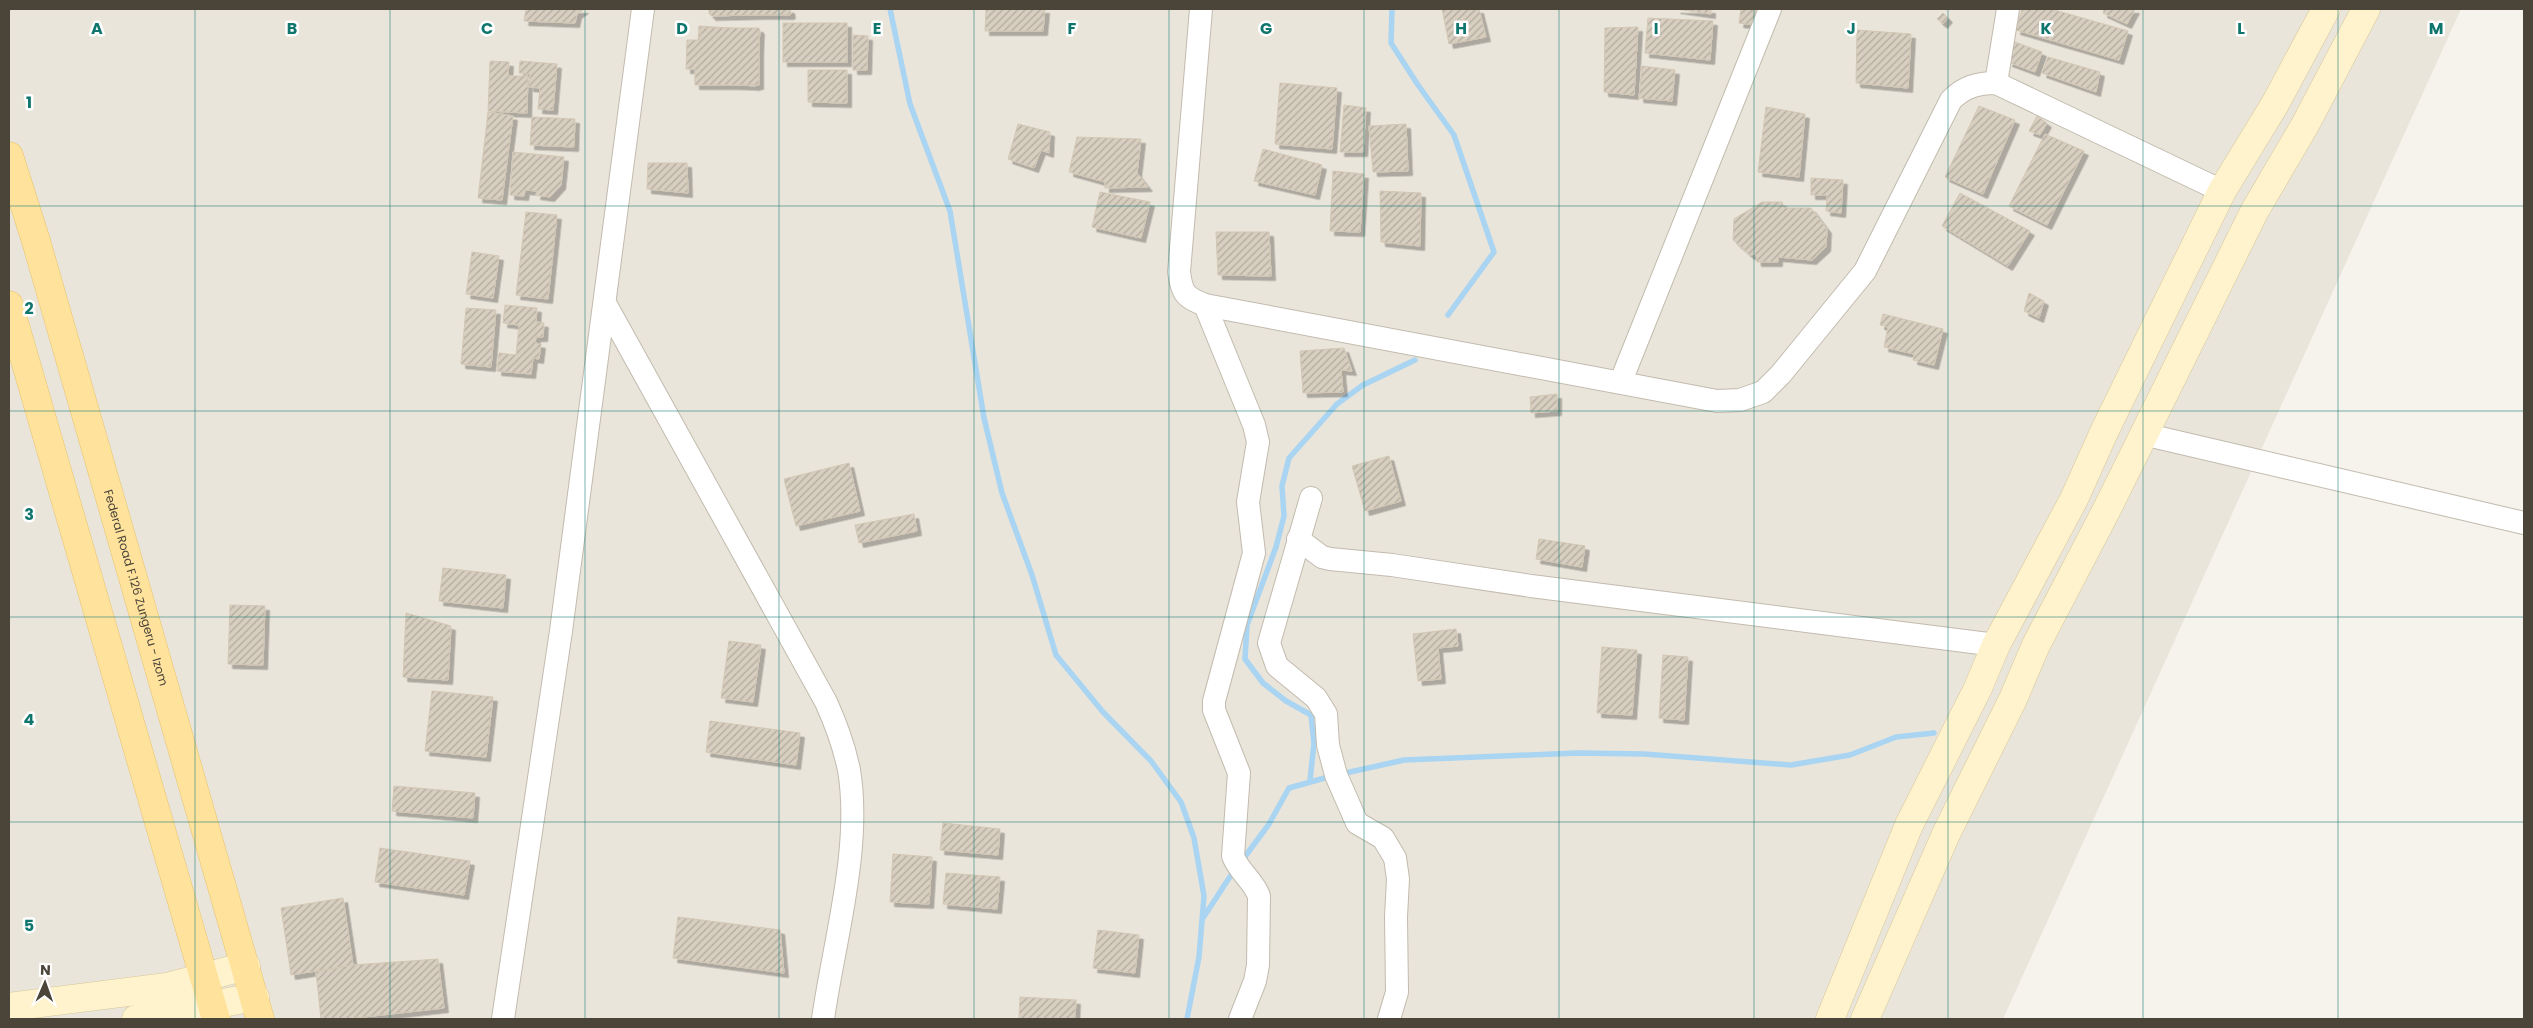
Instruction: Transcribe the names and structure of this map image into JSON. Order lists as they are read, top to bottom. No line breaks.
{"streets":{"main road":["Federal Road F.126 Zungeru - Izom"]},"north":"top","grid":{"columns":["A","B","C","D","E","F","G","H","I","J","K","L","M"],"rows":["1","2","3","4","5"]}}
